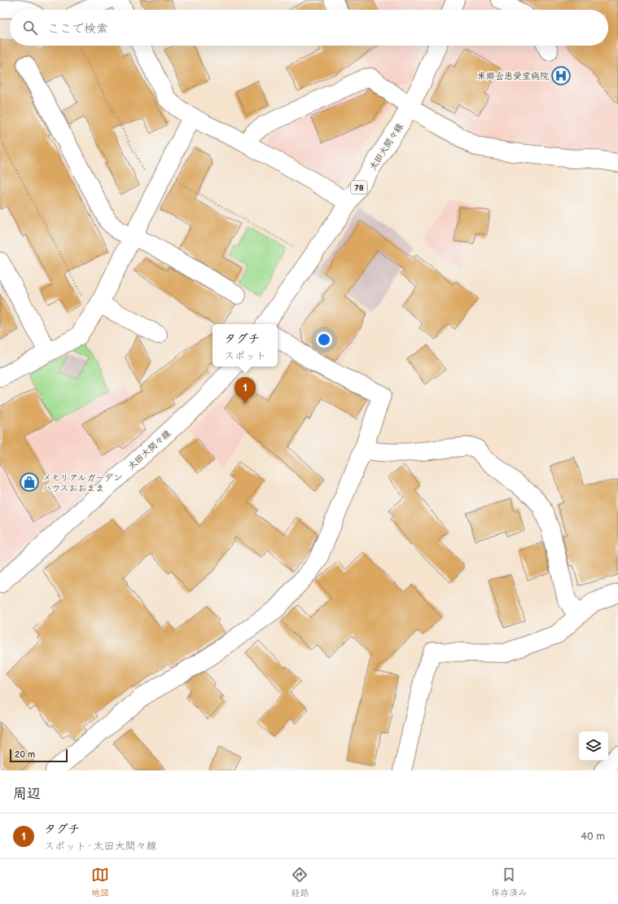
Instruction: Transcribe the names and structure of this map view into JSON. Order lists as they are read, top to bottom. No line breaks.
{"streets":{"street":["太田大間々線","78"]},"places":{"hospital":["東郷会恵愛堂病院"],"shop":["メモリアルガーデン ハウスおおまま"]},"scale_bar":"20 m","page":{"search":"ここで検索","popup":["タグチ","スポット"],"pins":"1","scale":"20 m","heading":"周辺","list":[{"mark":"1","name":"タグチ","note":"スポット · 太田大間々線","value":"40 m"}],"nav":["地図","経路","保存済み"]}}
